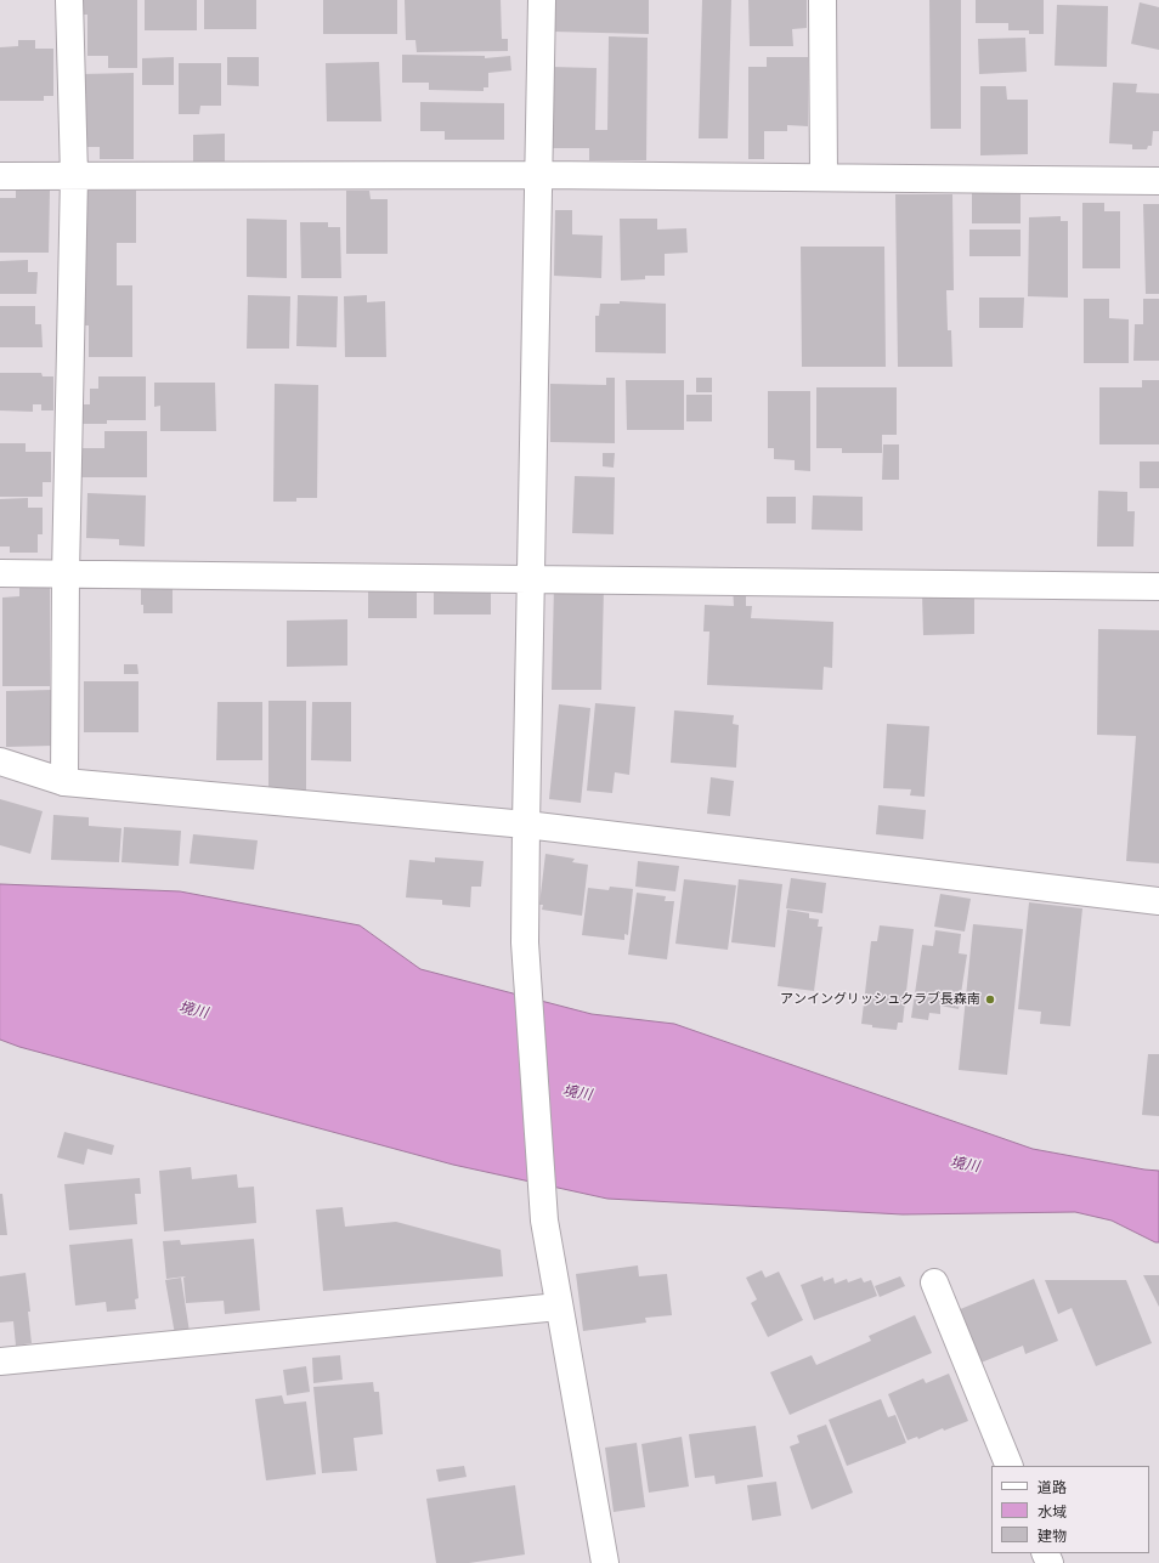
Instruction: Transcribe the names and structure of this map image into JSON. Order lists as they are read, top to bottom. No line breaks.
{"water":["境川"],"places":["アンイングリッシュクラブ長森南"],"legend":["道路","水域","建物"]}
